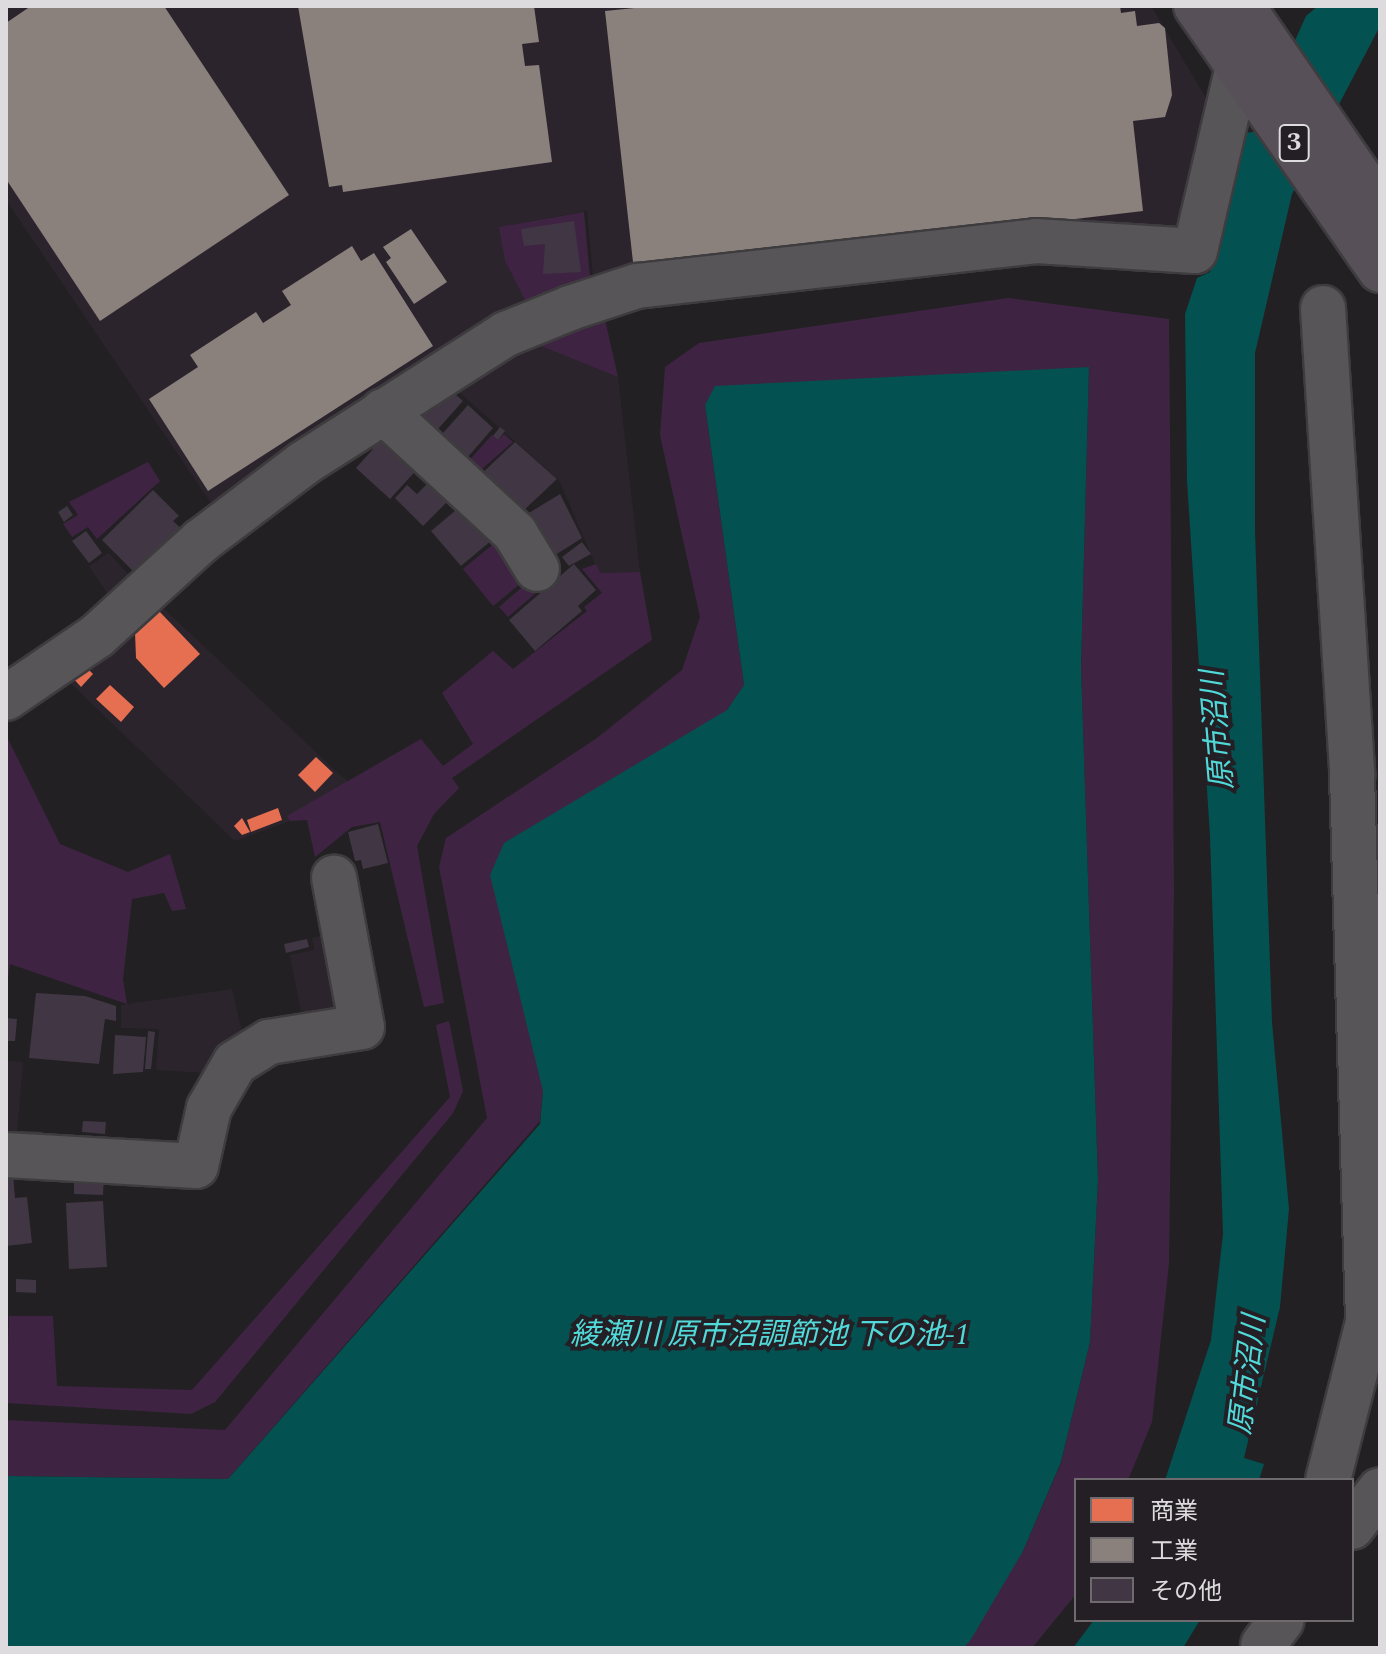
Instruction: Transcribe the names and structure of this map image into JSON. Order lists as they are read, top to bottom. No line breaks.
{"streets":{"main road":["3"]},"water":["原市沼川","綾瀬川 原市沼調節池 下の池-1"],"legend":["商業","工業","その他"]}
